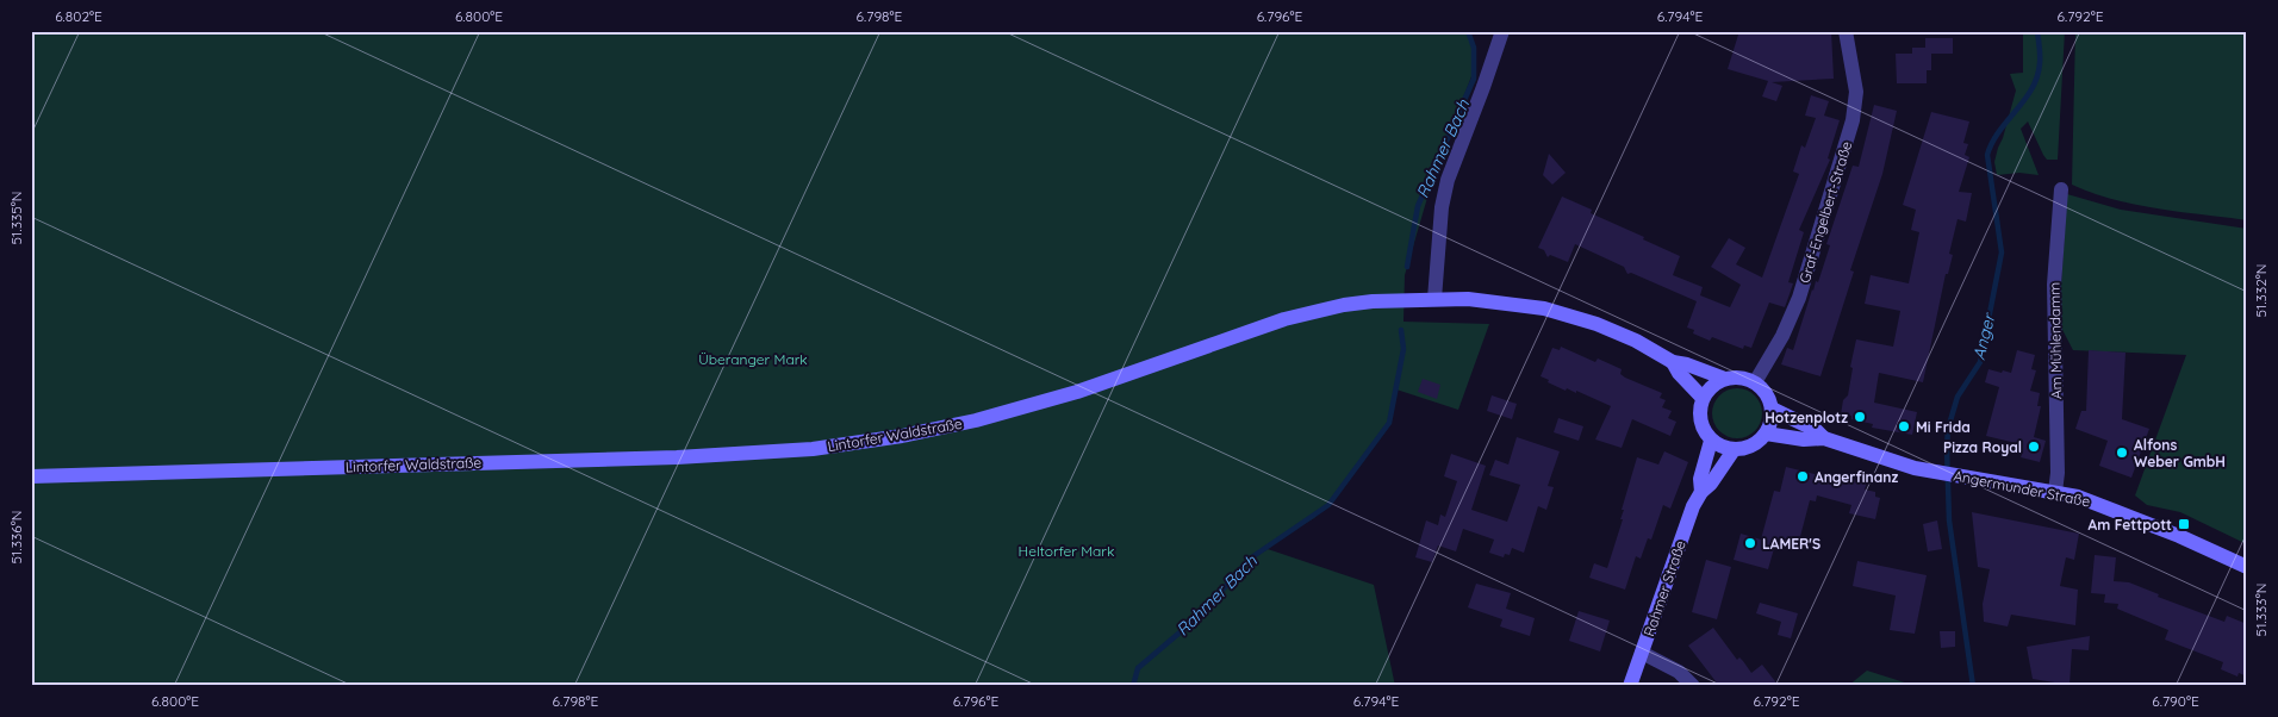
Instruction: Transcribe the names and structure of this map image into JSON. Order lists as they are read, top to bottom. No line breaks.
{"streets":{"main road":["Lintorfer Waldstraße","Angermunder Straße","Rahmer Straße"],"street":["Graf-Engelbert-Straße","Am Mühlendamm"]},"crossings":[["Graf-Engelbert-Straße","Lintorfer Waldstraße"],["Graf-Engelbert-Straße","Angermunder Straße"],["Graf-Engelbert-Straße","Rahmer Straße"],["Am Mühlendamm","Angermunder Straße"],["Lintorfer Waldstraße","Angermunder Straße"],["Lintorfer Waldstraße","Rahmer Straße"],["Angermunder Straße","Rahmer Straße"]],"water":["Rahmer Bach","Anger"],"parks":["Überanger Mark","Heltorfer Mark"],"places":{"other":["Hotzenplotz","Mi Frida","Pizza Royal","Alfons Weber GmbH","Angerfinanz","LAMER'S"],"transit":["Am Fettpott"]},"coordinates":["6.802°E","6.800°E","6.798°E","6.796°E","6.794°E","6.792°E","51.335°N","51.332°N","51.336°N","51.333°N","6.790°E"]}
